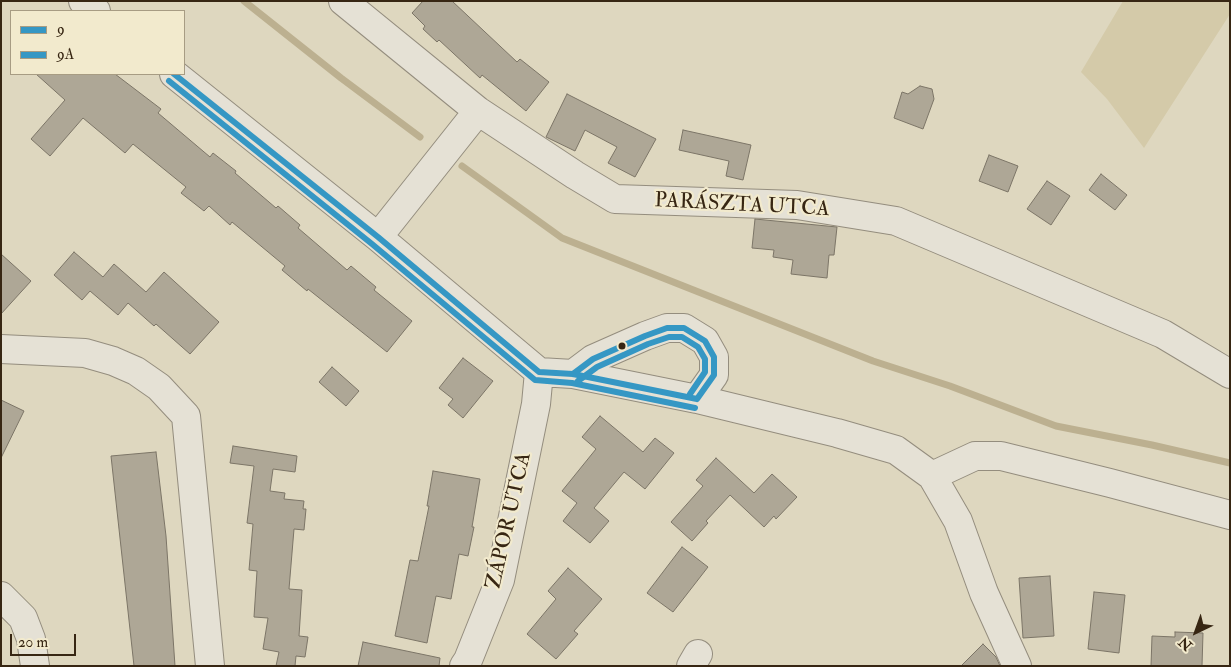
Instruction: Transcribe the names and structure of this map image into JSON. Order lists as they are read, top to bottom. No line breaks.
{"streets":{"street":["PARÁSZTA UTCA","ZÁPOR UTCA"]},"lines":["transit line 9","transit line 9A"],"legend":["9","9A"],"scale_bar":"20 m","north":"bottom left"}
